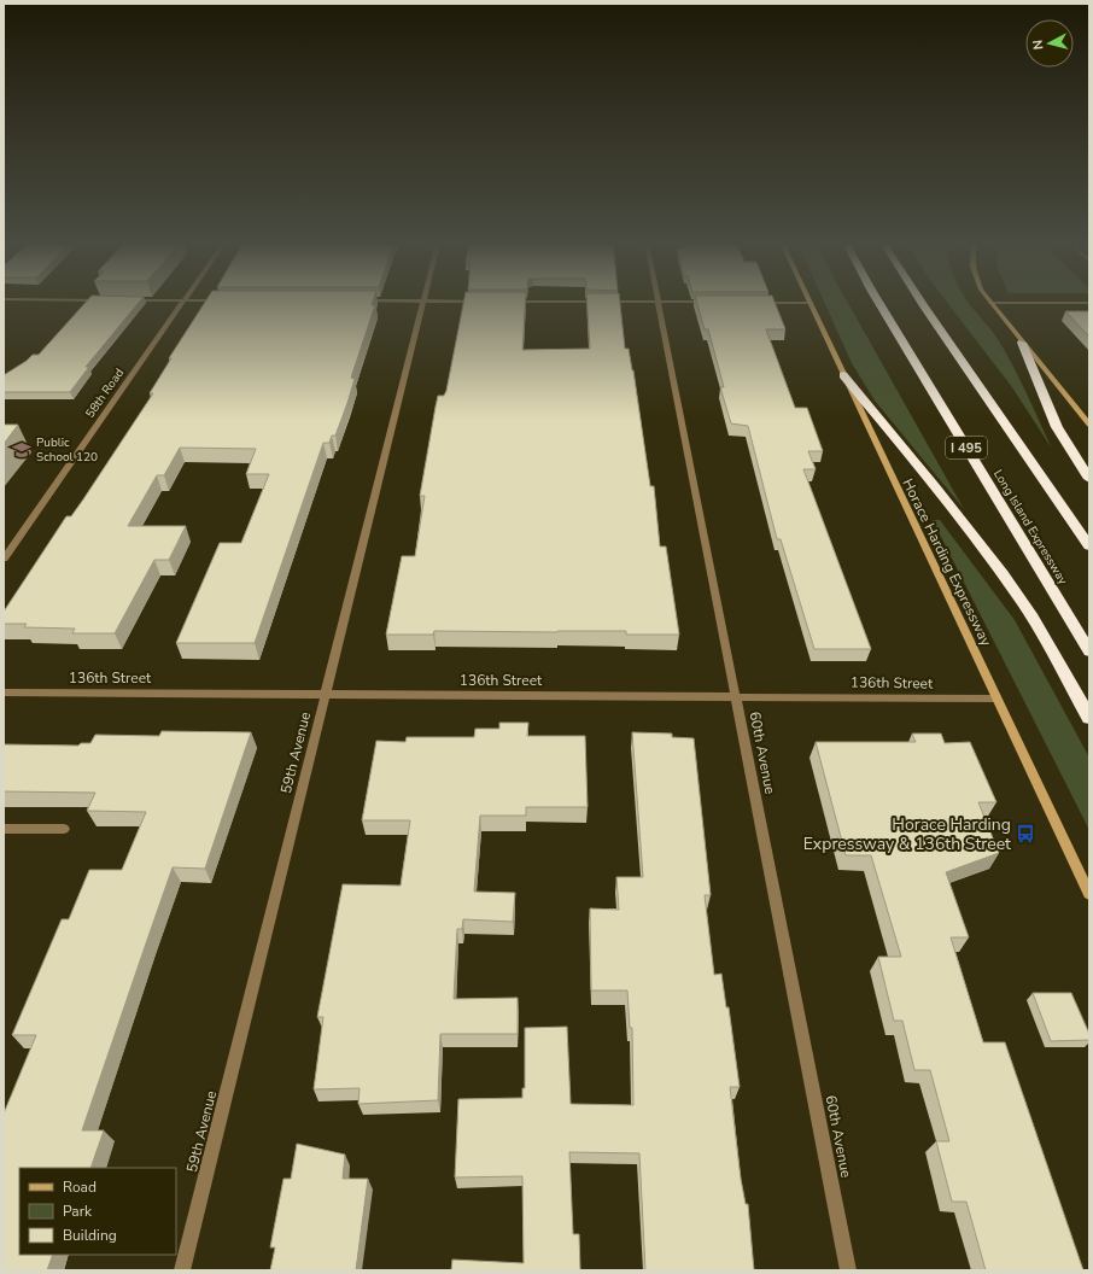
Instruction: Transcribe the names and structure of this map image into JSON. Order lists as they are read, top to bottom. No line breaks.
{"streets":{"highway":["I 495","Long Island Expressway"],"main road":["Horace Harding Expressway"],"street":["58th Road","136th Street","59th Avenue","60th Avenue"]},"crossings":[["Horace Harding Expressway","136th Street"],["136th Street","59th Avenue"],["136th Street","60th Avenue"]],"places":{"school or university":["Public School 120"],"bus stop":["Horace Harding Expressway & 136th Street"]},"legend":["Road","Park","Building"],"north":"left"}
